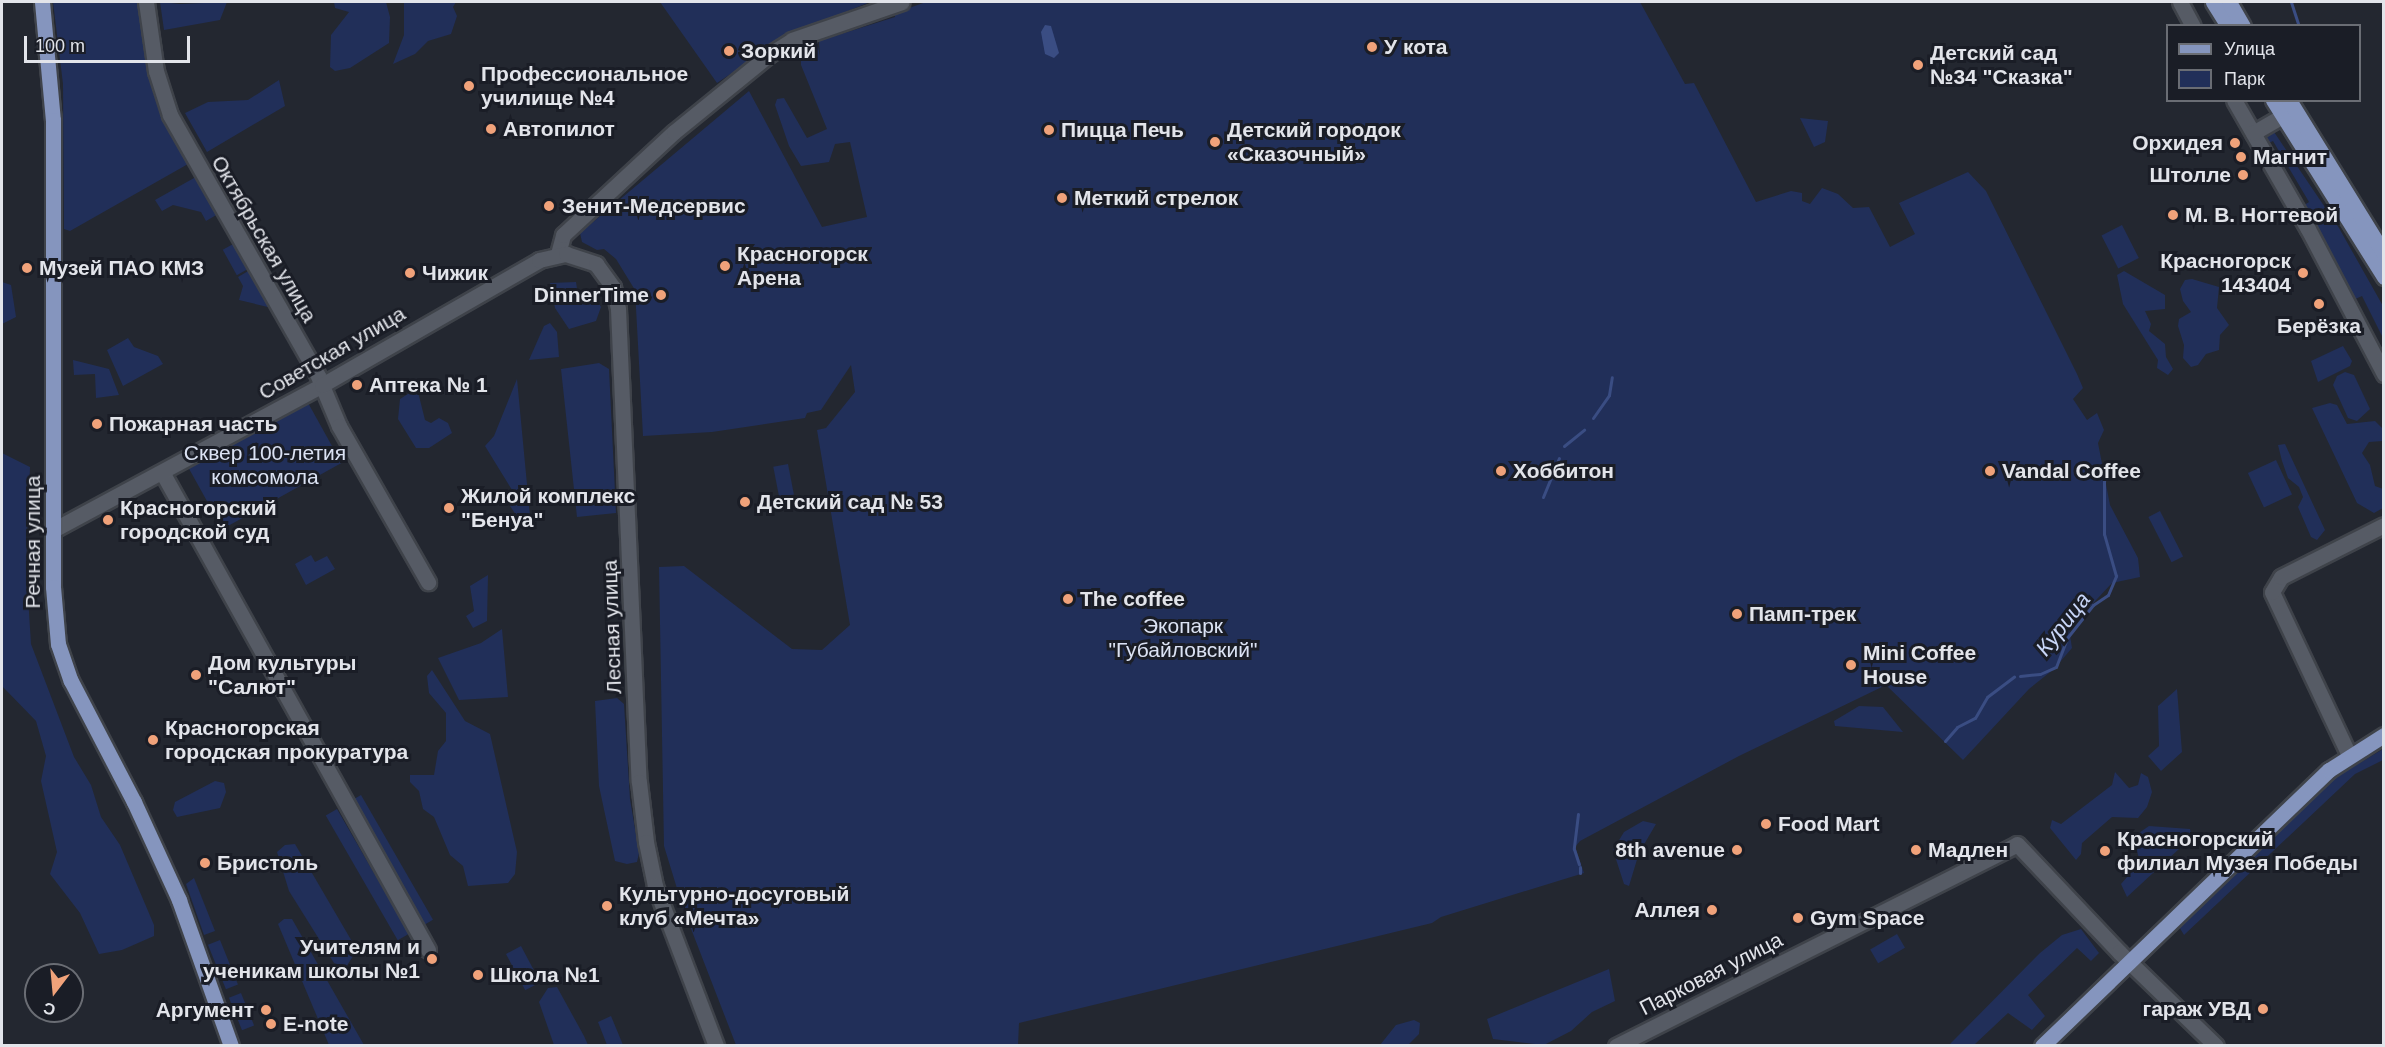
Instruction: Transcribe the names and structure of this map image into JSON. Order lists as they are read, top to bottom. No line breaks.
{"streets":{"main road":["Речная улица"],"street":["Октябрьская улица","Советская улица","Лесная улица","Парковая улица"]},"crossings":[["Октябрьская улица","Советская улица"],["Советская улица","Речная улица"],["Советская улица","Лесная улица"]],"water":["Курица"],"parks":["Сквер 100-летия комсомола","Экопарк \"Губайловский\""],"places":["У кота","Зоркий","Детский сад №34 \"Сказка\"","Профессиональное училище №4","Автопилот","Пицца Печь","Детский городок «Сказочный»","Орхидея","Магнит","Штолле","Меткий стрелок","Зенит-Медсервис","М. В. Ногтевой","Красногорск Арена","Музей ПАО КМЗ","Чижик","Красногорск 143404","DinnerTime","Берёзка","Аптека № 1","Пожарная часть","Хоббитон","Vandal Coffee","Детский сад № 53","Жилой комплекс \"Бенуа\"","Красногорский городской суд","The coffee","Памп-трек","Mini Coffee House","Дом культуры \"Салют\"","Красногорская городская прокуратура","Food Mart","8th avenue","Мадлен","Красногорский филиал Музея Победы","Бристоль","Культурно-досуговый клуб «Мечта»","Аллея","Gym Space","Учителям и ученикам школы №1","Школа №1","гараж УВД","Аргумент","E-note"],"legend":["Улица","Парк"],"scale_bar":"100 m","north":"bottom"}
